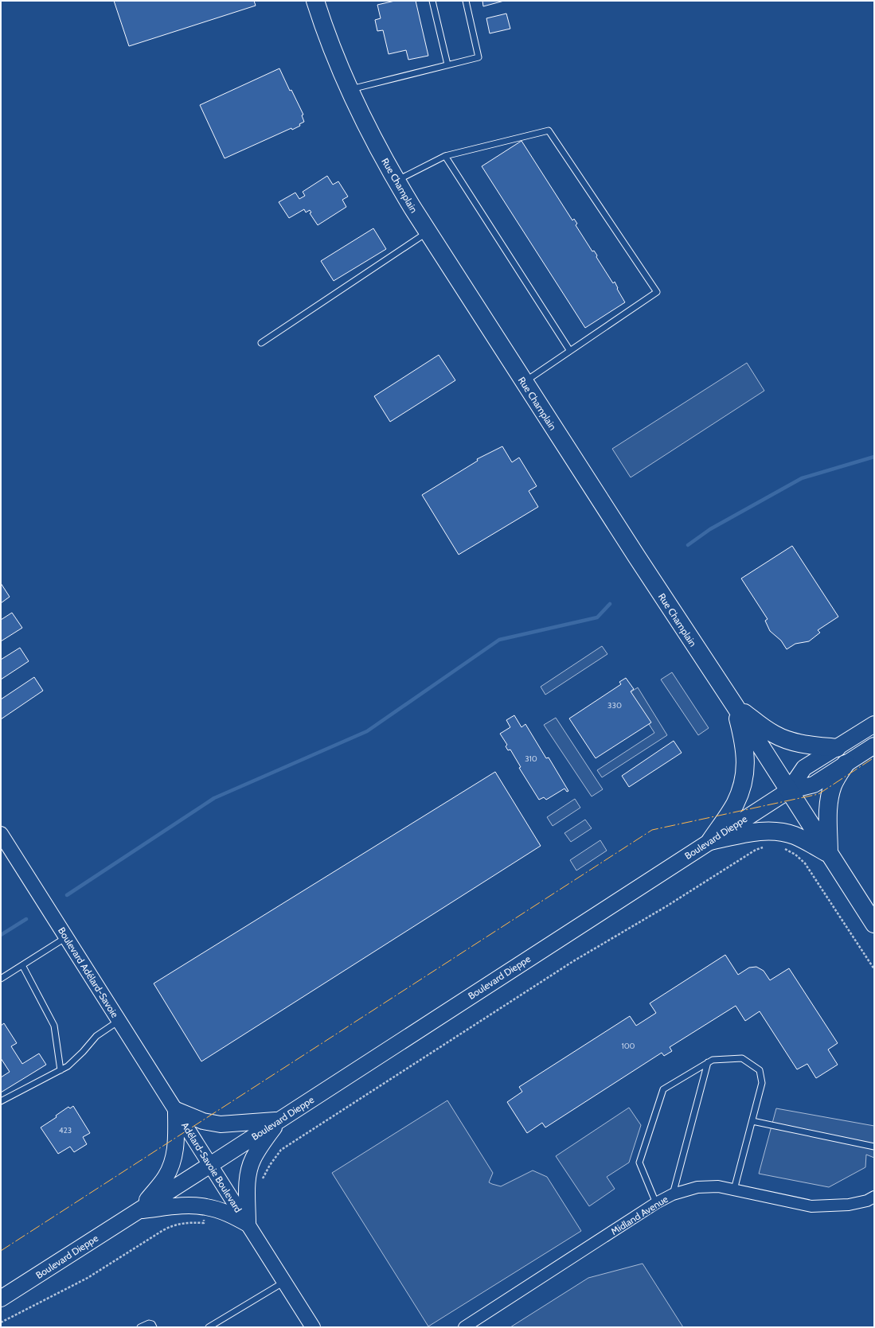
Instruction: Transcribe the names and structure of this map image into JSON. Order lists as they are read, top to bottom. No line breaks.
{"streets":{"main road":["Rue Champlain","Boulevard Dieppe"],"street":["Boulevard Adélard-Savoie","Adélard-Savoie Boulevard","Midland Avenue"]},"crossings":[["Rue Champlain","Boulevard Dieppe"],["Boulevard Dieppe","Adélard-Savoie Boulevard"],["Boulevard Adélard-Savoie","Adélard-Savoie Boulevard"]],"house_numbers":["330","310","100","423"]}
